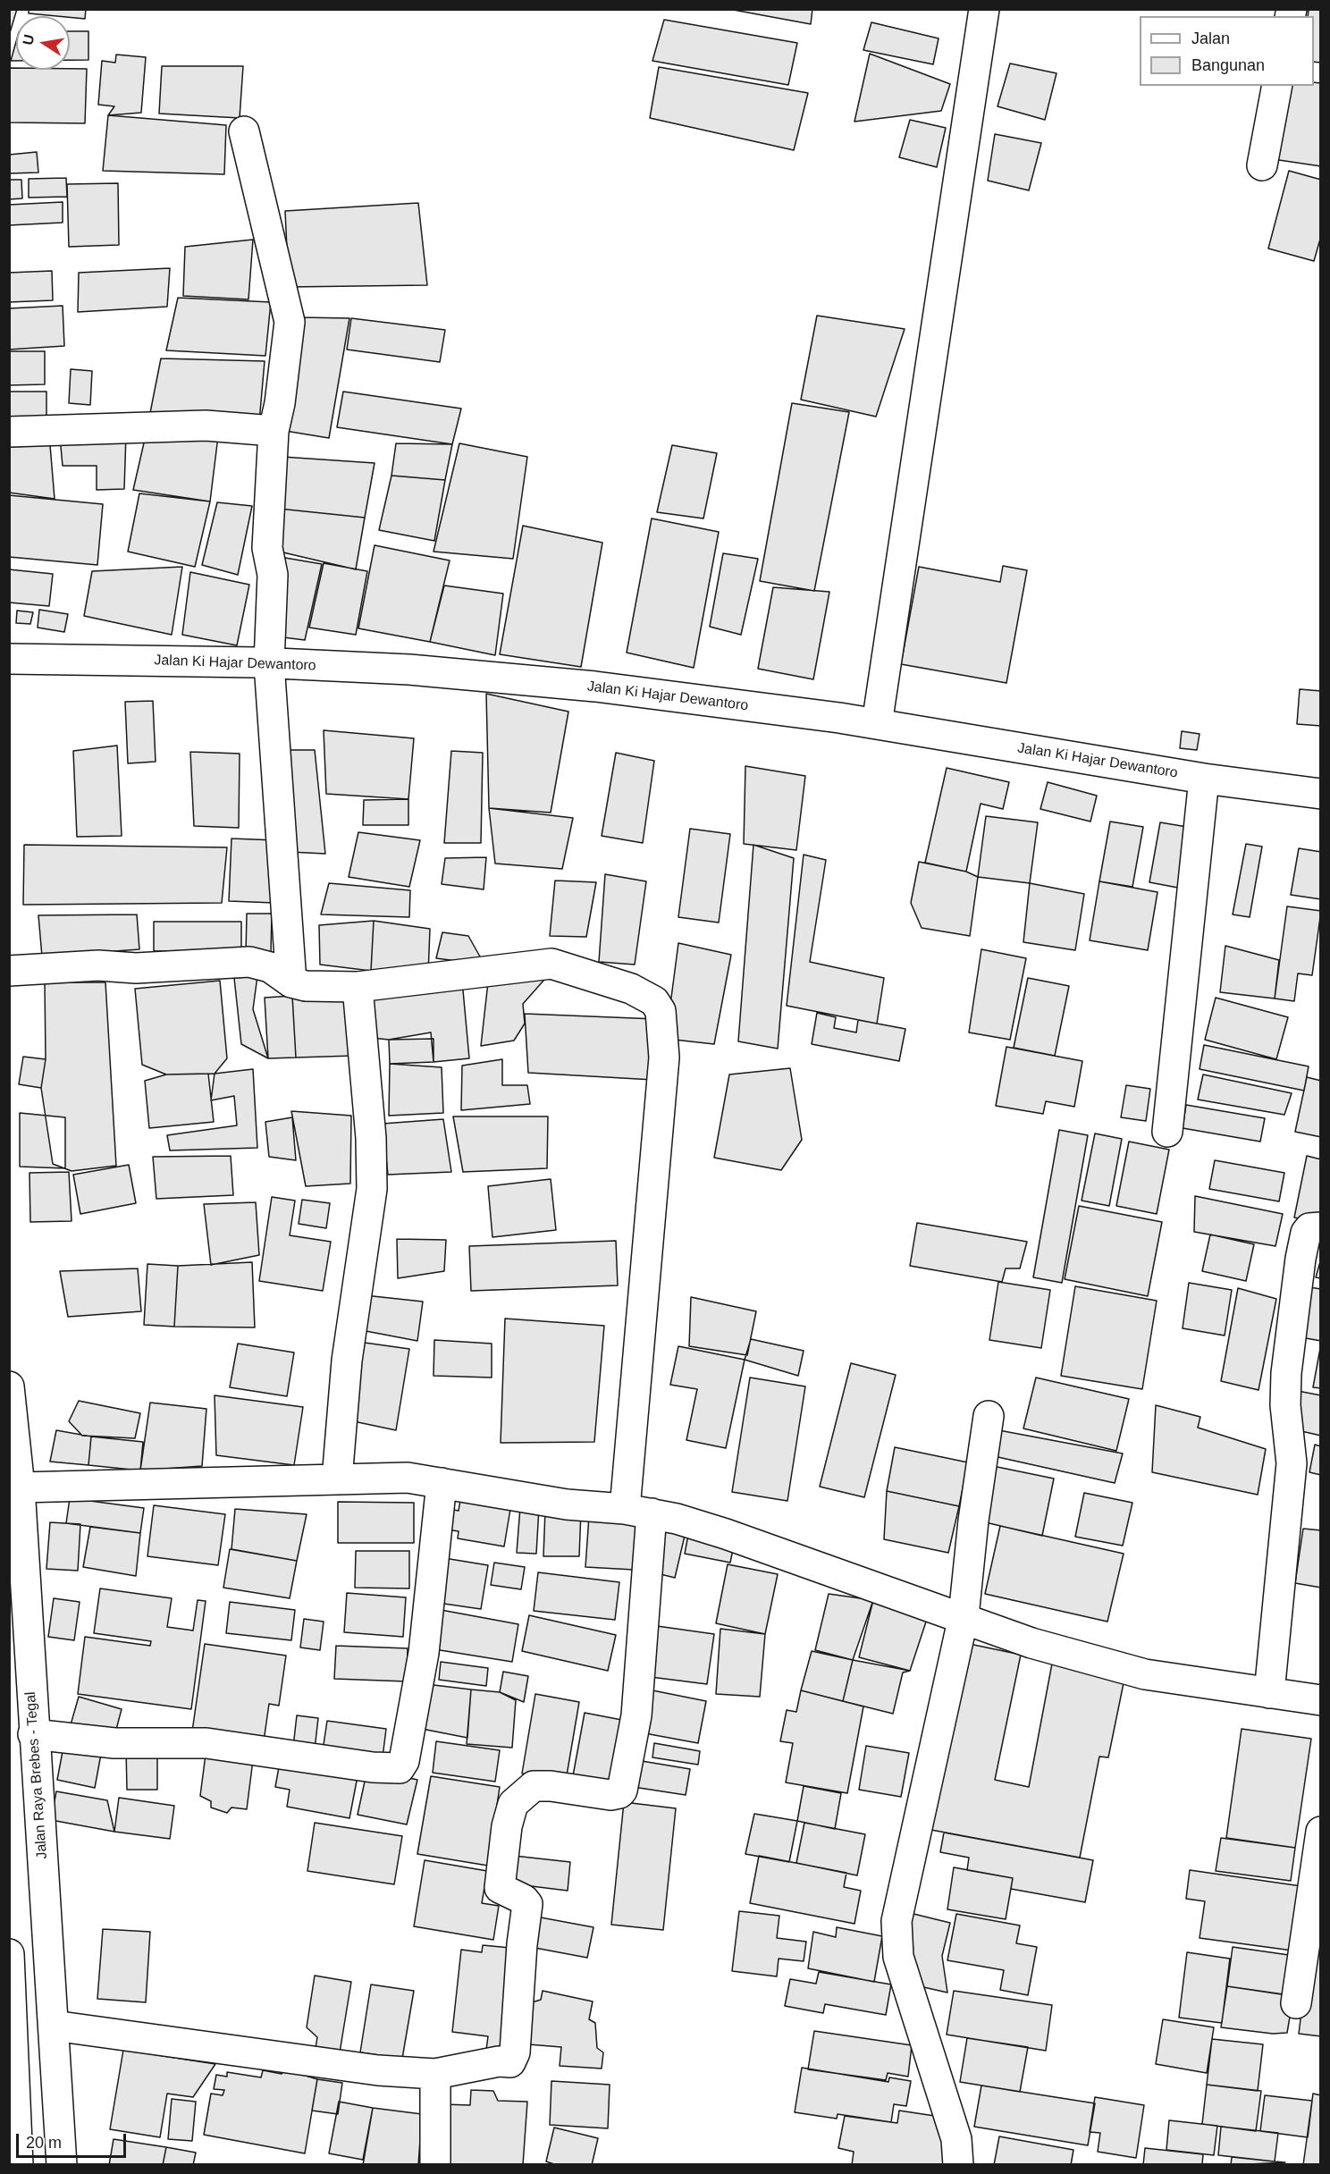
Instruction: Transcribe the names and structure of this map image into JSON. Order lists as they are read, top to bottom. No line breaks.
{"streets":{"main road":["Jalan Ki Hajar Dewantoro","Jalan Raya Brebes - Tegal"]},"legend":["Jalan","Bangunan"],"scale_bar":"20 m","north":"left"}
